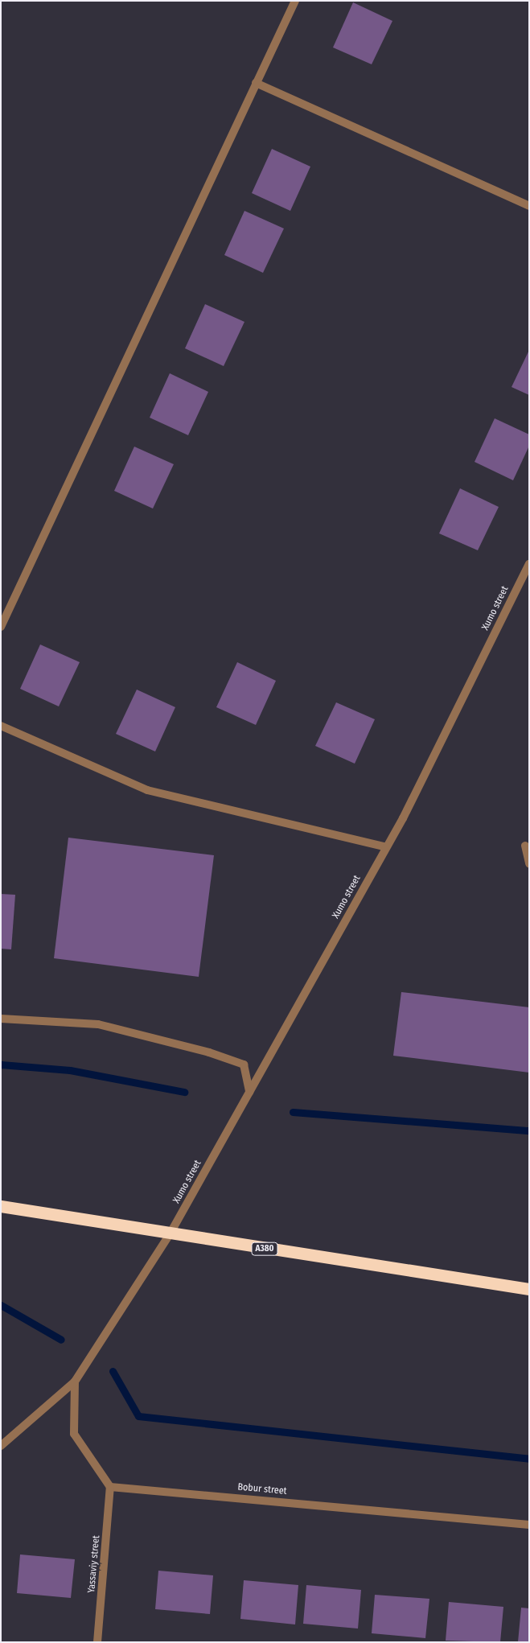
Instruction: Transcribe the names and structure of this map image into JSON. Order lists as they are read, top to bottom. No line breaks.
{"streets":{"highway":["A380"],"street":["Xumo street","Bobur street","Yassaviy street"]},"crossings":[["Xumo street","A380"],["Bobur street","Yassaviy street"]]}
